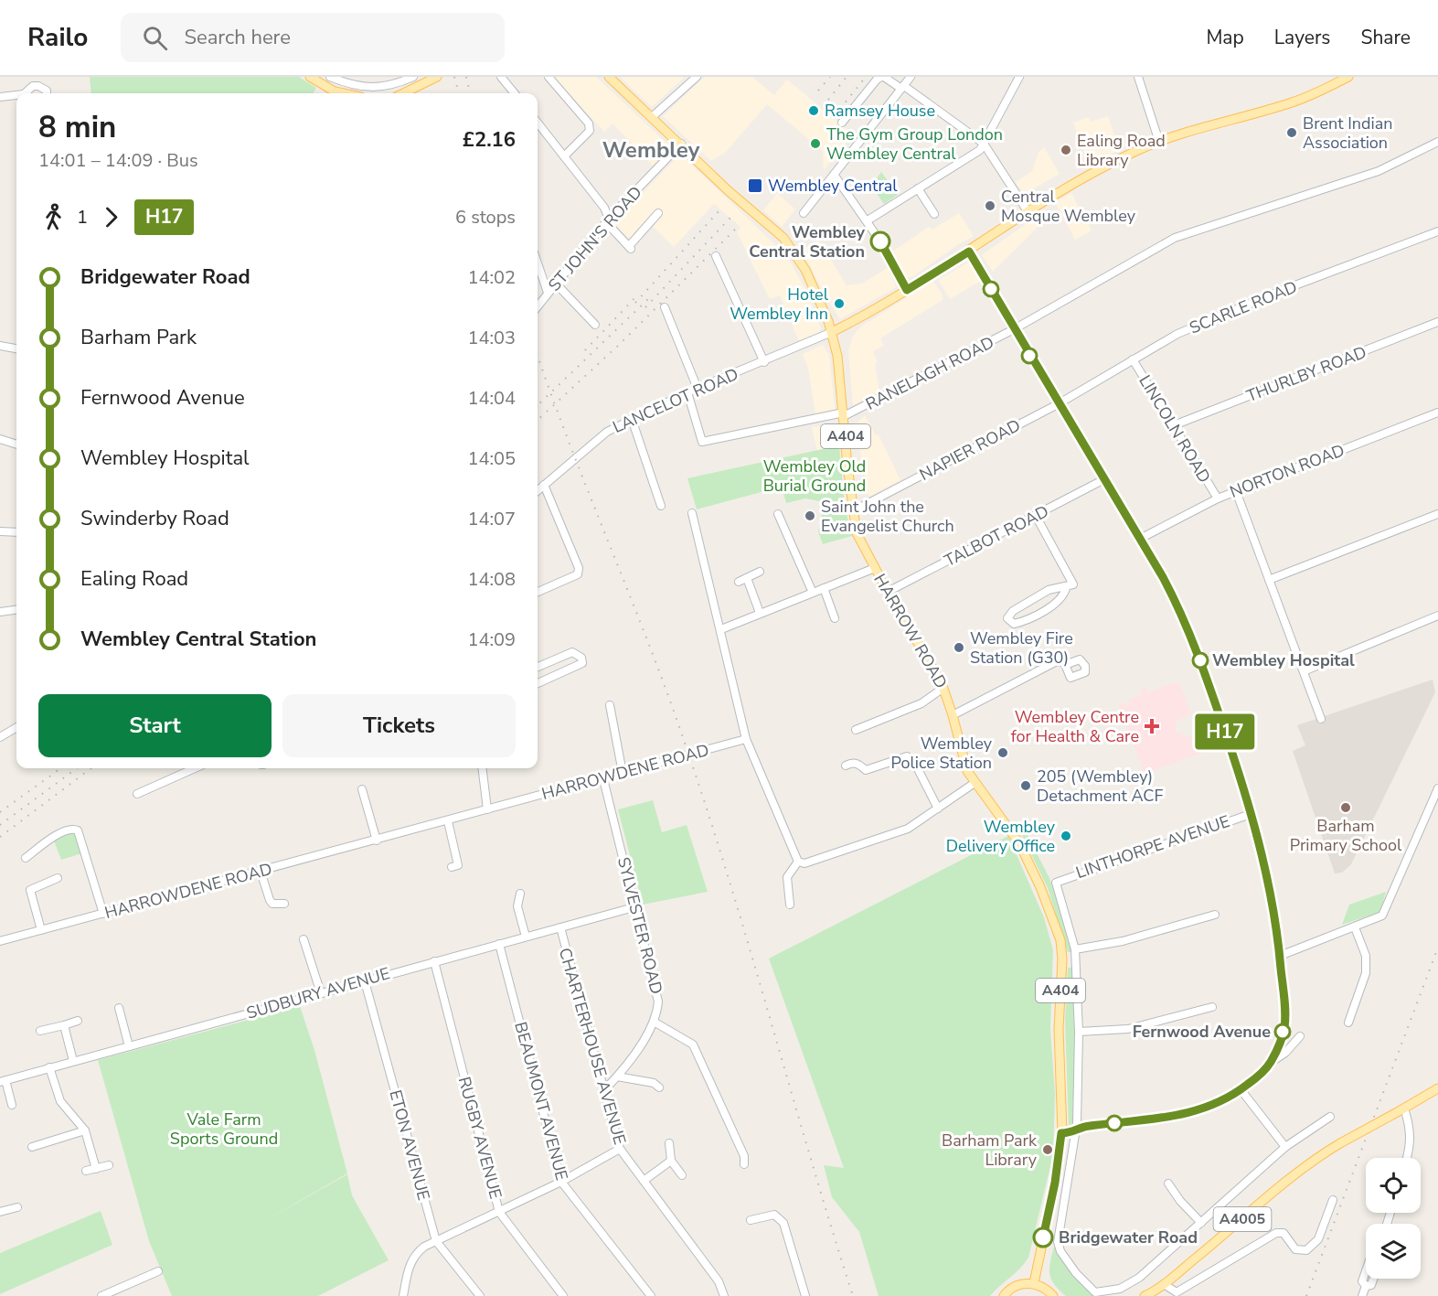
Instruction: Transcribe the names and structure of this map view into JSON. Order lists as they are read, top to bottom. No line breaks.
{"streets":{"main road":["A404","HARROW ROAD","A4005"],"street":["ST JOHN'S ROAD","SCARLE ROAD","RANELAGH ROAD","THURLBY ROAD","LANCELOT ROAD","LINCOLN ROAD","NAPIER ROAD","NORTON ROAD","TALBOT ROAD","HARROWDENE ROAD","LINTHORPE AVENUE","SYLVESTER ROAD","SUDBURY AVENUE","CHARTERHOUSE AVENUE","BEAUMONT AVENUE","RUGBY AVENUE","ETON AVENUE"]},"crossings":[["ST JOHN'S ROAD","A404"],["SCARLE ROAD","LINCOLN ROAD"],["SCARLE ROAD","NAPIER ROAD"],["RANELAGH ROAD","LANCELOT ROAD"],["RANELAGH ROAD","A404"],["THURLBY ROAD","LINCOLN ROAD"],["LANCELOT ROAD","A404"],["LINCOLN ROAD","NORTON ROAD"],["A404","NAPIER ROAD"],["A404","HARROW ROAD"],["NAPIER ROAD","HARROW ROAD"],["TALBOT ROAD","HARROW ROAD"],["HARROWDENE ROAD","SYLVESTER ROAD"],["SYLVESTER ROAD","SUDBURY AVENUE"],["SYLVESTER ROAD","CHARTERHOUSE AVENUE"],["SUDBURY AVENUE","CHARTERHOUSE AVENUE"],["SUDBURY AVENUE","BEAUMONT AVENUE"],["SUDBURY AVENUE","RUGBY AVENUE"],["SUDBURY AVENUE","ETON AVENUE"]],"districts":["Wembley"],"parks":["Wembley Old Burial Ground","Vale Farm Sports Ground"],"places":{"other":["Ramsey House","Brent Indian Association","The Gym Group London Wembley Central","Ealing Road Library","Central Mosque Wembley","Wembley Central Station","Hotel Wembley Inn","Saint John the Evangelist Church","Wembley Fire Station (G30)","Wembley Hospital","Wembley Police Station","205 (Wembley) Detachment ACF","Barham Primary School","Wembley Delivery Office","Fernwood Avenue","Barham Park Library","Bridgewater Road"],"transit":["Wembley Central"],"health":["Wembley Centre for Health & Care"]},"lines":["bus line H17"],"page":{"header":"Railo","search":"Search here","nav":["Map","Layers","Share"],"on_map":"H17","heading":["8 min","14:01 – 14:09 · Bus","£2.16"],"legs":["1","H17","6 stops"],"list":[{"name":"Bridgewater Road","value":"14:02"},{"name":"Barham Park","value":"14:03"},{"name":"Fernwood Avenue","value":"14:04"},{"name":"Wembley Hospital","value":"14:05"},{"name":"Swinderby Road","value":"14:07"},{"name":"Ealing Road","value":"14:08"},{"name":"Wembley Central Station","value":"14:09"}],"buttons":["Start","Tickets"]}}
